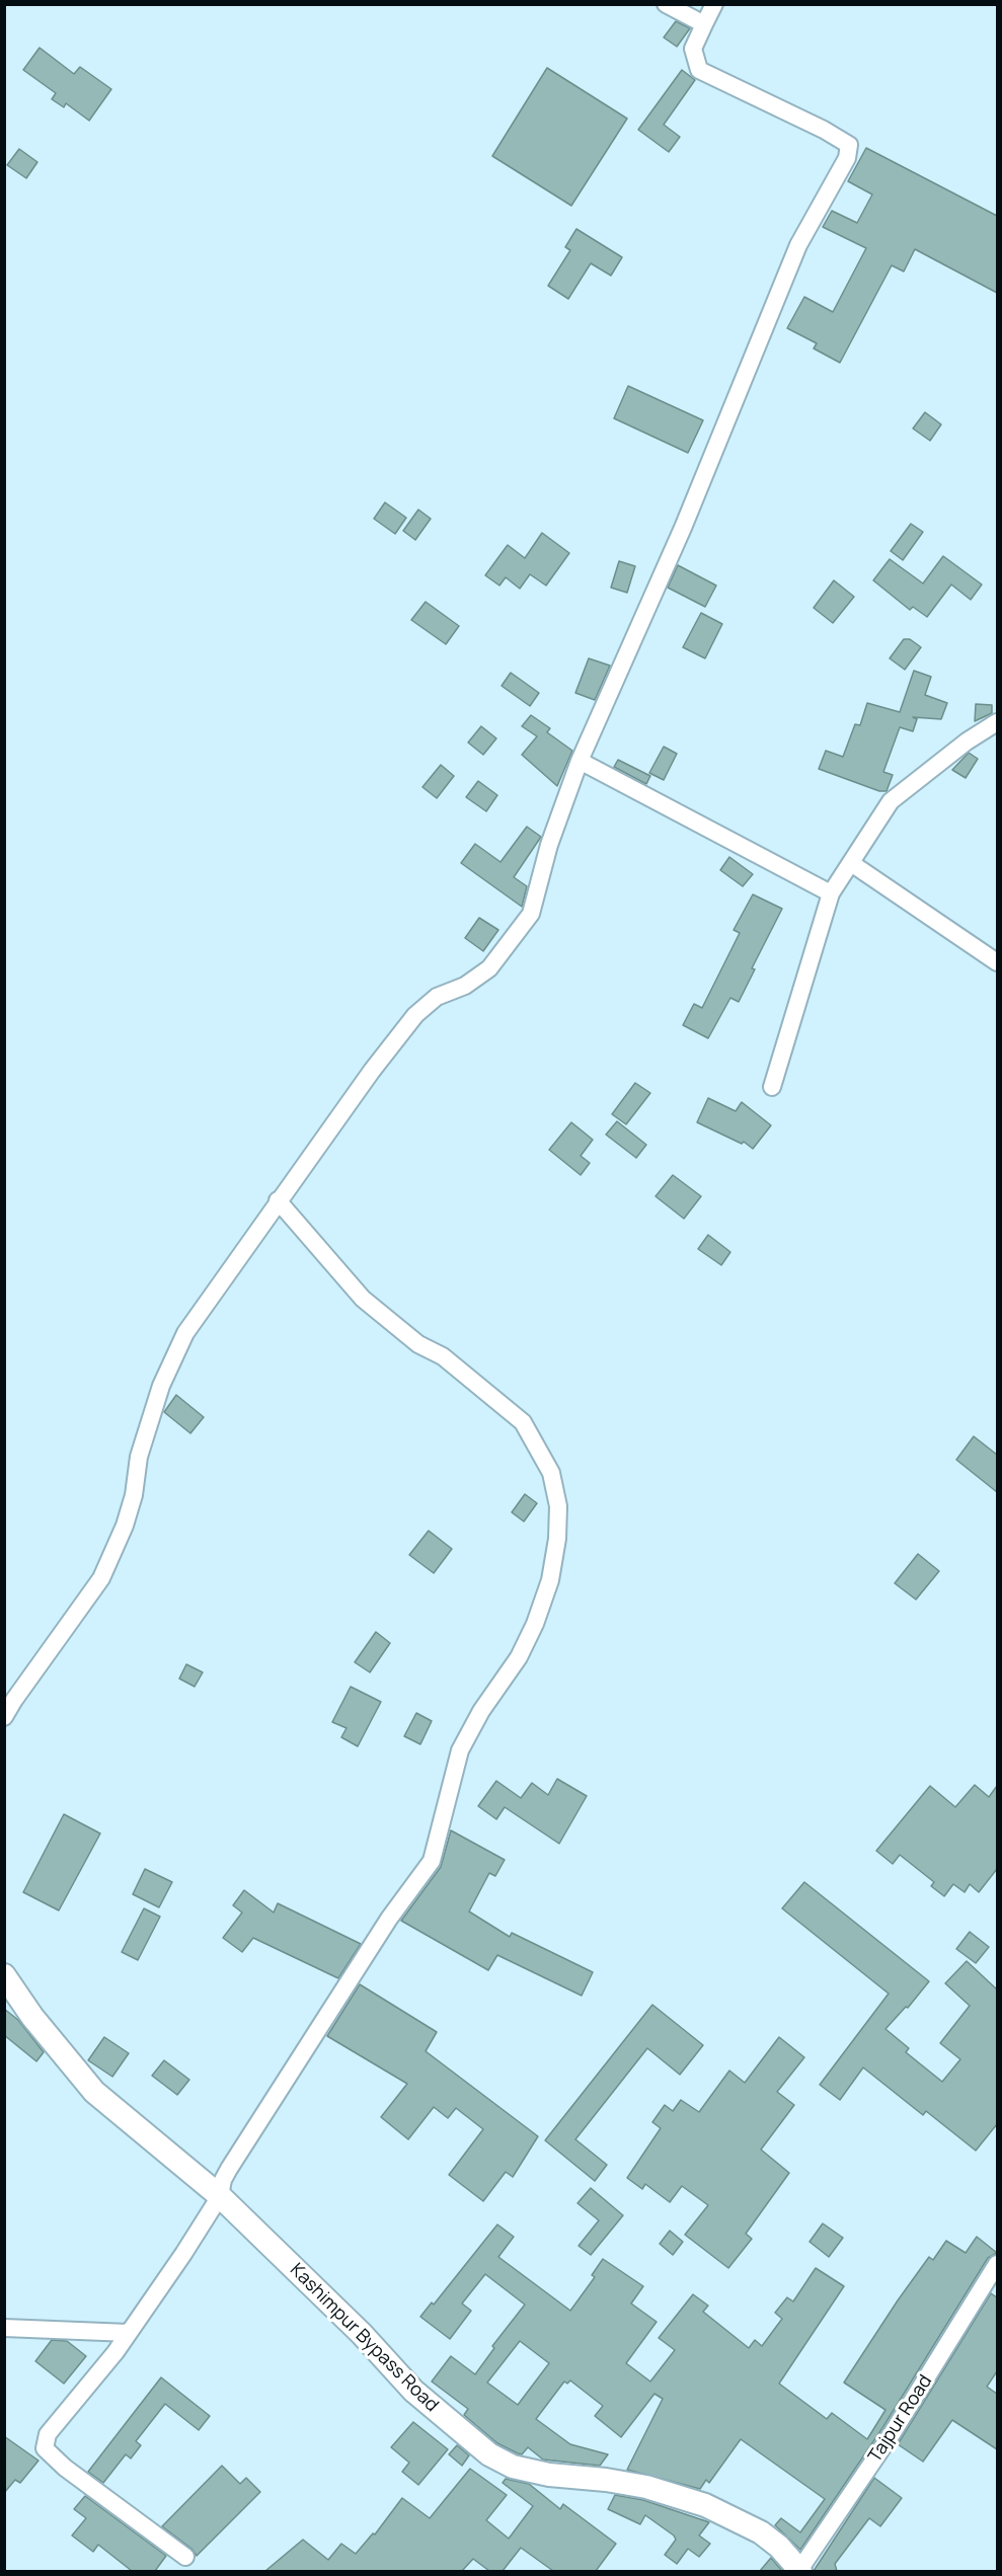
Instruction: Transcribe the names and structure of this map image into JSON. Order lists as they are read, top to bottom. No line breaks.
{"streets":{"main road":["Kashimpur Bypass Road"],"street":["Tajpur Road"]},"crossings":[["Kashimpur Bypass Road","Tajpur Road"]]}
